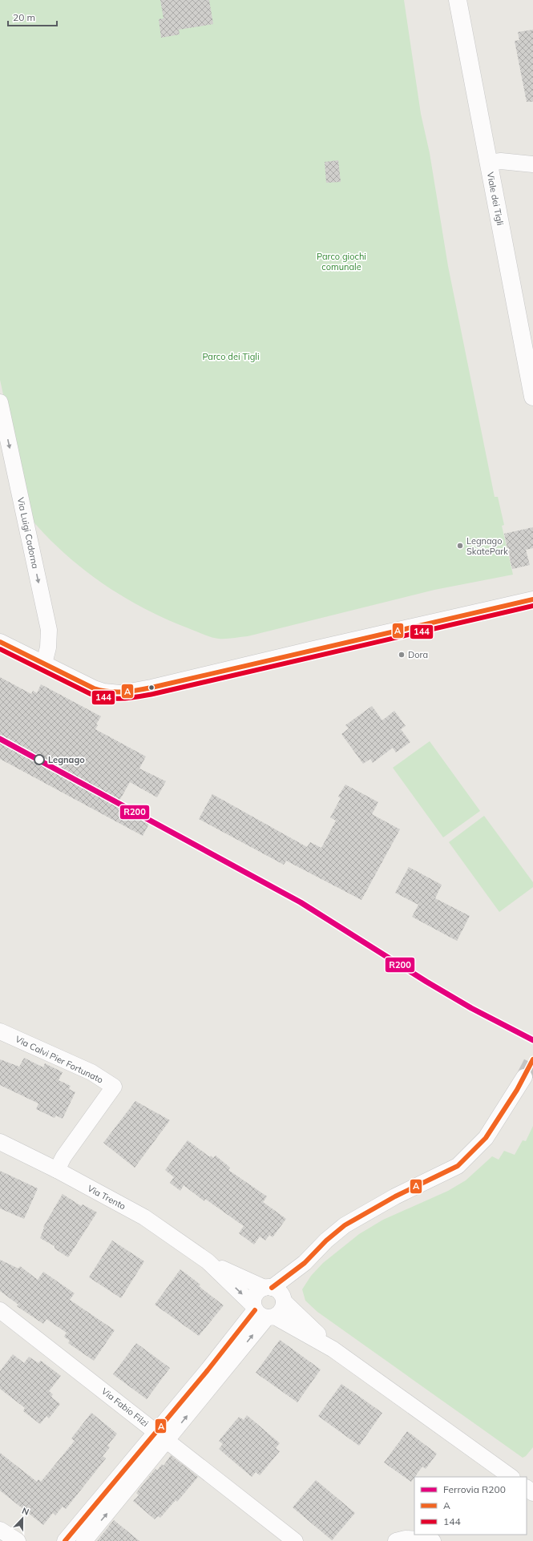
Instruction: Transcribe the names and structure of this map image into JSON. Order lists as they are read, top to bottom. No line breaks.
{"streets":{"street":["Viale dei Tigli","Via Luigi Cadorna","Via Calvi Pier Fortunato","Via Trento","Via Fabio Filzi"]},"crossings":[["Via Calvi Pier Fortunato","Via Trento"]],"one_way":["Via Luigi Cadorna"],"parks":["Parco giochi comunale","Parco dei Tigli"],"places":["Legnago SkatePark","Dora","Legnago"],"lines":["transit line A","transit line 144","rail line R200"],"legend":["Ferrovia R200","A","144"],"scale_bar":"20 m","north":"top"}
